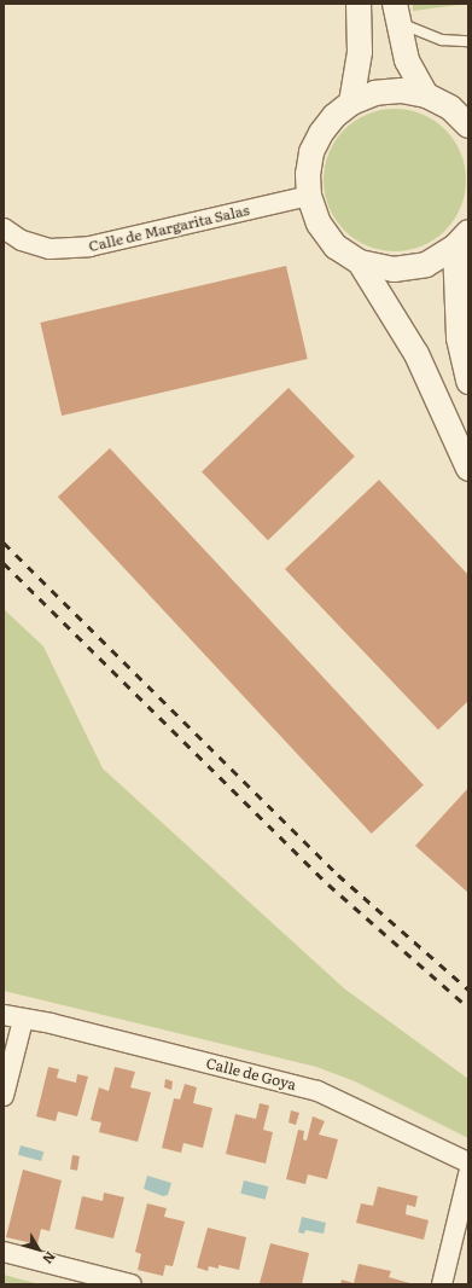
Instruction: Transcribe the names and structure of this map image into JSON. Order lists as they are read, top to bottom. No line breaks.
{"streets":{"street":["Calle de Margarita Salas","Calle de Goya"]},"north":"bottom right"}
